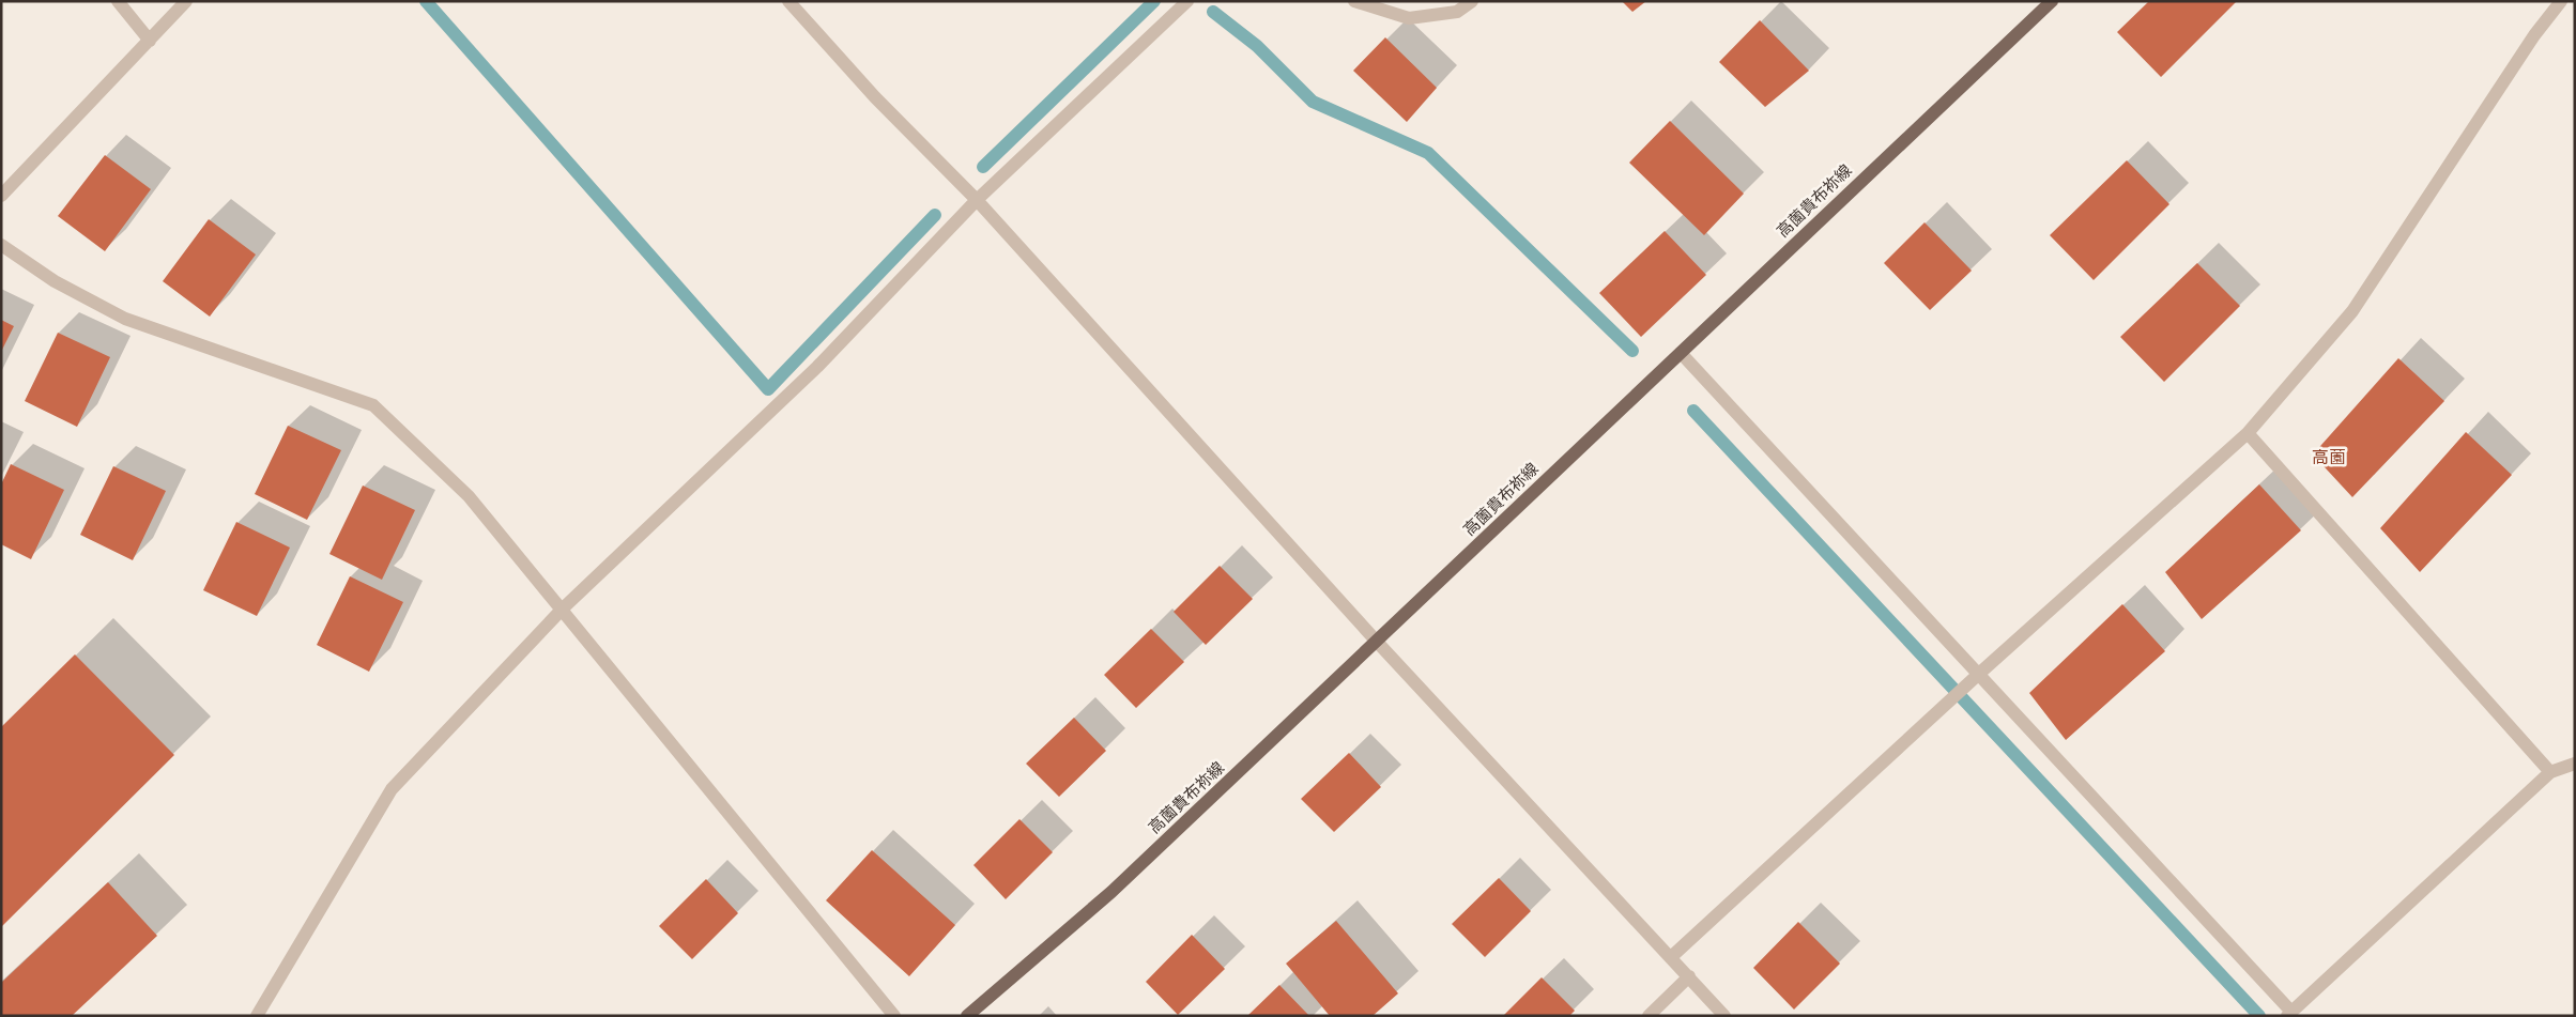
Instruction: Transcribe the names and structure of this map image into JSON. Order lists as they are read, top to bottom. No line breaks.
{"streets":{"main road":["高薗貴布祢線"]},"districts":["高薗"]}
